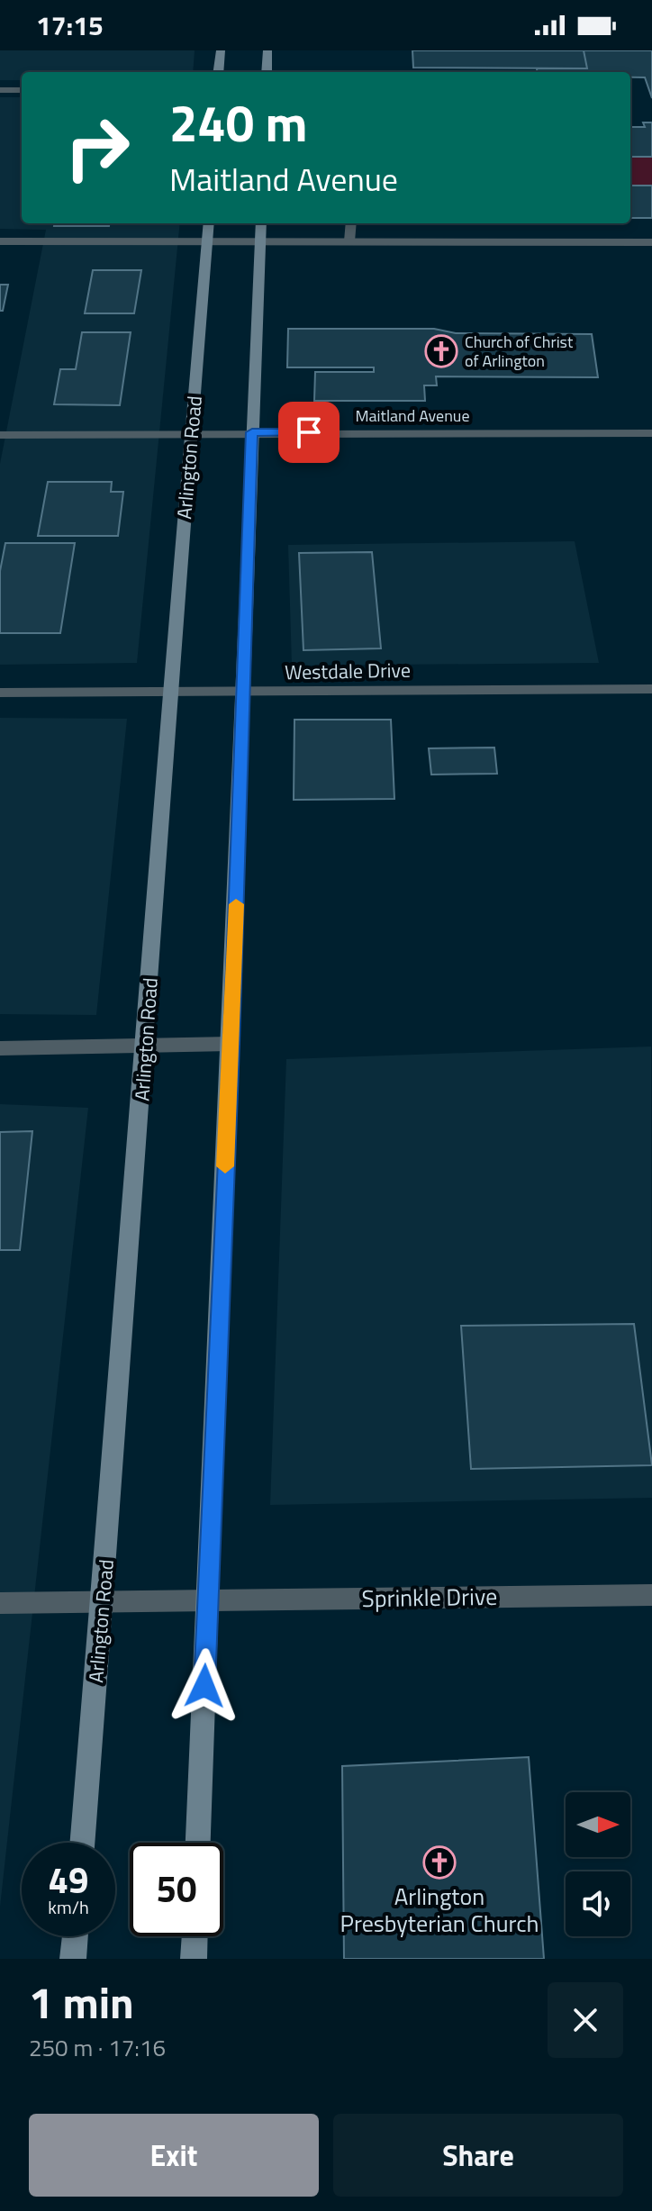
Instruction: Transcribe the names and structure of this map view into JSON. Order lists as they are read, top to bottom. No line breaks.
{"streets":{"main road":["Arlington Road"],"street":["Maitland Avenue","Westdale Drive","Sprinkle Drive"]},"crossings":[["Maitland Avenue","Arlington Road"],["Arlington Road","Westdale Drive"],["Arlington Road","Sprinkle Drive"]],"places":{"church":["Church of Christ of Arlington","Arlington Presbyterian Church"]},"north":"right","page":{"status":"17:15","turn":["240 m","Maitland Avenue"],"speed":"49 km/h","limit":"50","heading":["1 min","250 m · 17:16"],"buttons":["Exit","Share"]}}
